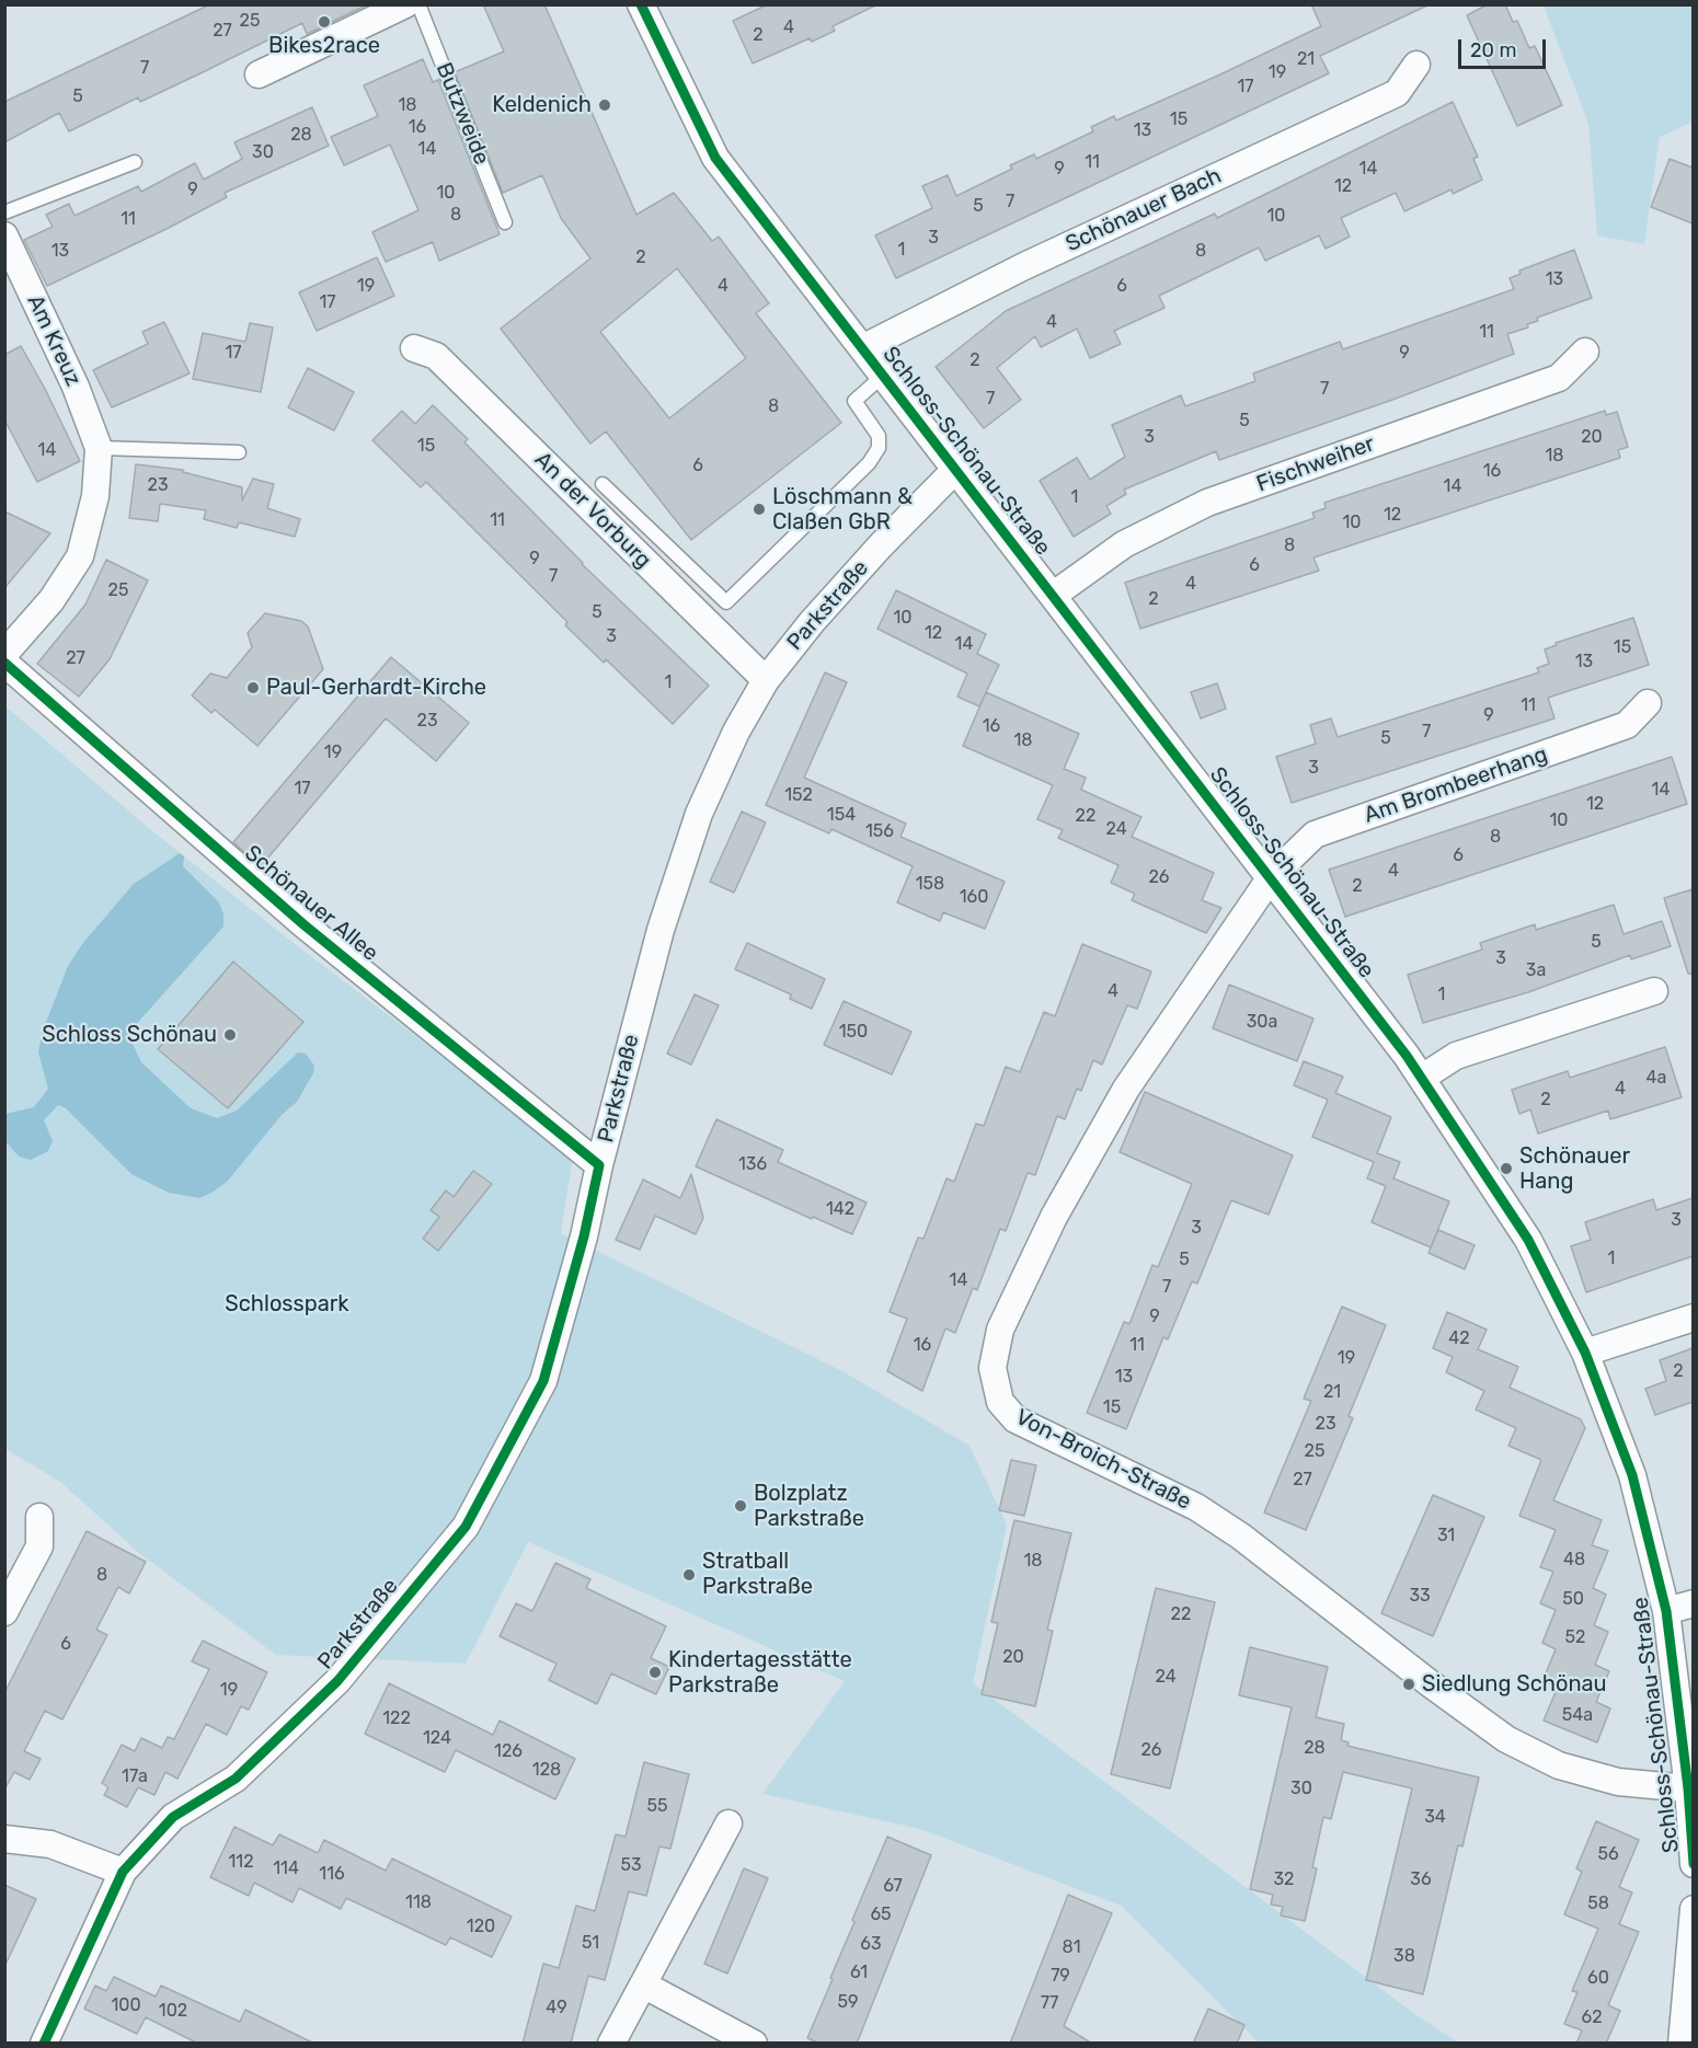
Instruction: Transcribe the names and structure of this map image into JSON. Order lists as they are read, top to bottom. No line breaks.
{"streets":{"street":["Schönauer Bach","Am Kreuz","Schloss-Schönau-Straße","Fischweiher","An der Vorburg","Parkstraße","Am Brombeerhang","Schönauer Allee","Von-Broich-Straße"],"lane":["Butzweide"]},"crossings":[["Schönauer Bach","Schloss-Schönau-Straße"],["Schloss-Schönau-Straße","Fischweiher"],["Schloss-Schönau-Straße","Parkstraße"],["Schloss-Schönau-Straße","Am Brombeerhang"],["Schloss-Schönau-Straße","Von-Broich-Straße"],["An der Vorburg","Parkstraße"],["Parkstraße","Schönauer Allee"],["Am Brombeerhang","Von-Broich-Straße"]],"parks":["Schlosspark"],"places":["Bikes2race","Keldenich","Löschmann & Claßen GbR","Paul-Gerhardt-Kirche","Schloss Schönau","Schönauer Hang","Bolzplatz Parkstraße","Stratball Parkstraße","Kindertagesstätte Parkstraße","Siedlung Schönau"],"house_numbers":["25","4","27","2","21","7","19","17","5","18","15","16","13","28","14","30","11","9","14","12","9","10","7","5","8","10","11","3","1","13","8","2","13","19","4","6","17","4","11","17","9","2","7","7","8","5","3","20","15","14","18","6","16","23","14","1","12","11","10","8","9","6","7","4","25","2","5","10","12","3","14","15","27","13","1","11","9","23","16","7","5","18","19","3","17","14","152","12","154","22","10","24","156","8","6","4","26","158","2","160","5","3","3a","4","1","30a","150","4a","4","2","136","142","3","3","1","5","14","7","9","42","16","11","19","2","13","21","15","23","25","27","31","48","18","8","33","50","22","52","6","20","24","19","54a","122","124","28","26","126","128","17a","30","55","34","56","112","53","114","116","32","36","67","118","58","65","120","51","63","81","38","61","79","60","59","77","100","49","102","62"],"scale_bar":"20 m"}
